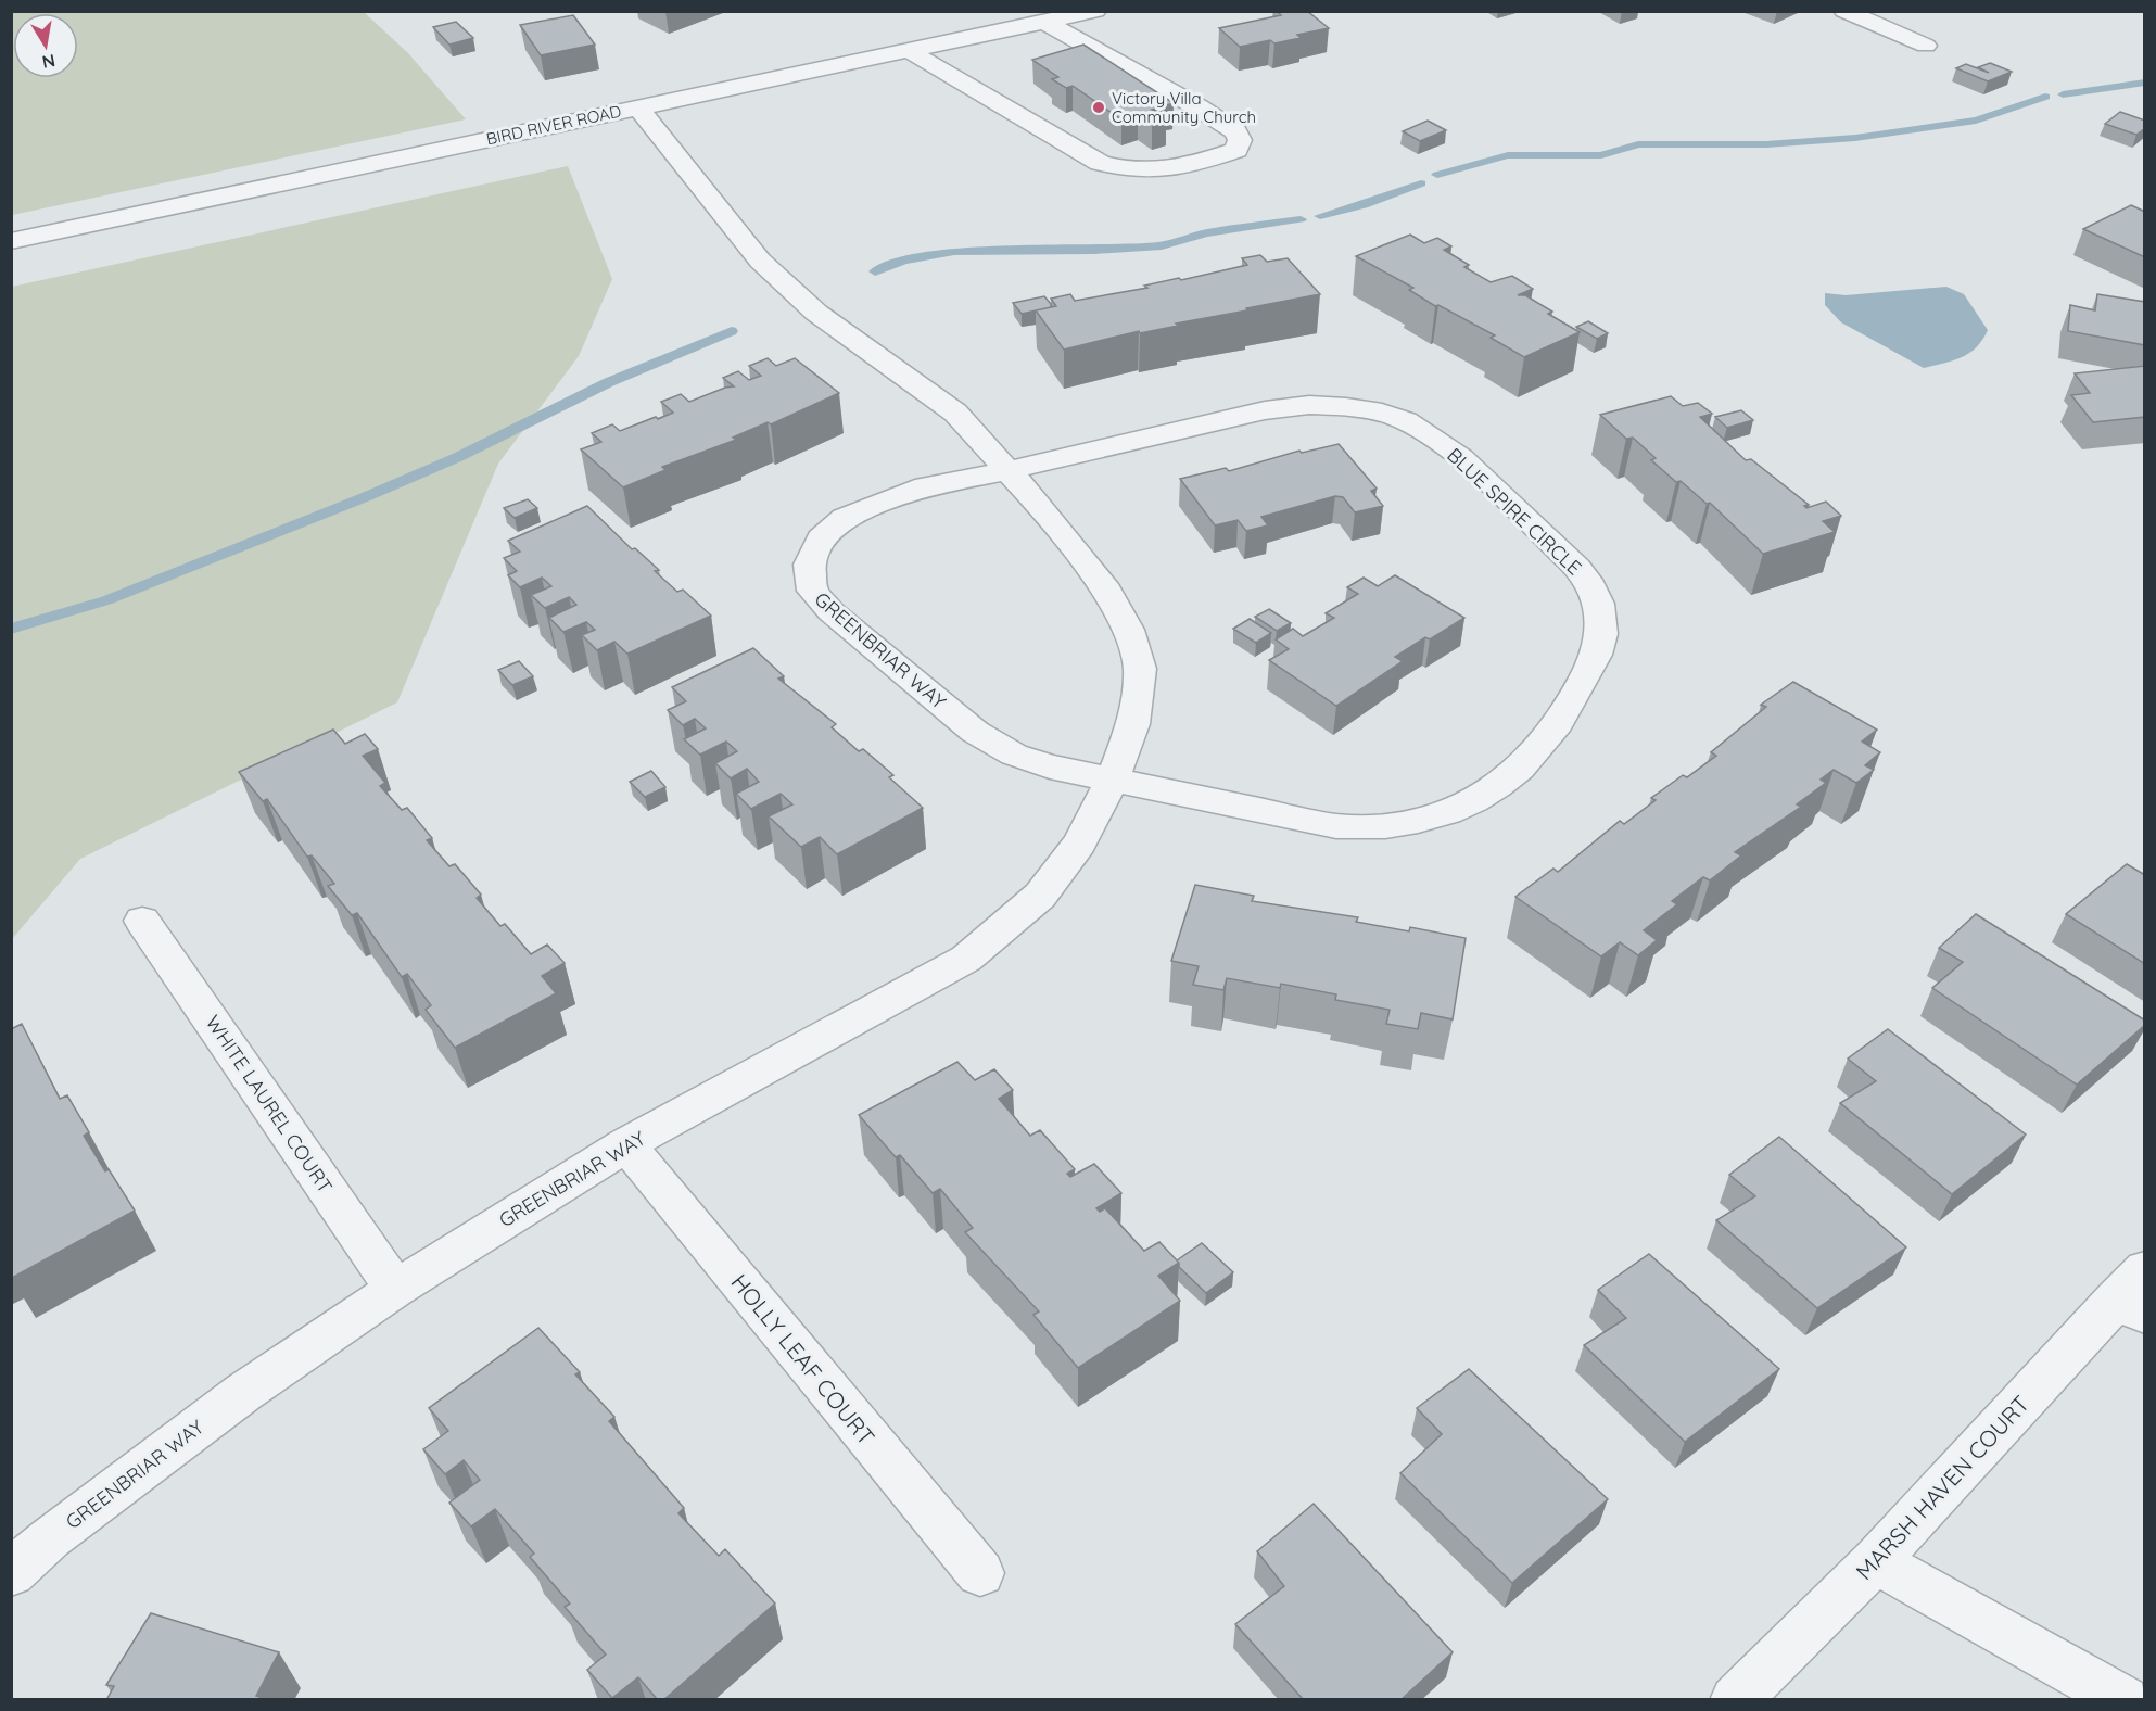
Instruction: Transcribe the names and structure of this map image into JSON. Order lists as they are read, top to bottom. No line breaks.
{"streets":{"street":["BIRD RIVER ROAD","BLUE SPIRE CIRCLE","GREENBRIAR WAY","WHITE LAUREL COURT","HOLLY LEAF COURT","MARSH HAVEN COURT"]},"crossings":[["BIRD RIVER ROAD","GREENBRIAR WAY"],["BLUE SPIRE CIRCLE","GREENBRIAR WAY"],["GREENBRIAR WAY","WHITE LAUREL COURT"],["GREENBRIAR WAY","HOLLY LEAF COURT"]],"places":["Victory Villa Community Church"],"north":"bottom"}
